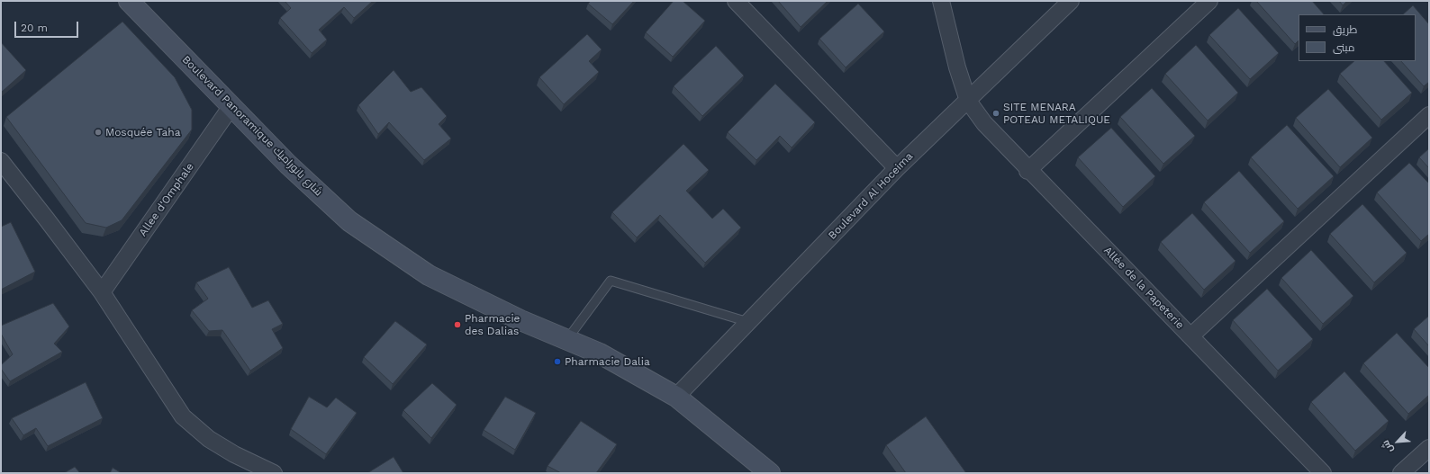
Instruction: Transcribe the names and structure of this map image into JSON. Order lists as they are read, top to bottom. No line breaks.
{"streets":{"main road":["Boulevard Panoramique شارع بانوراميك"],"street":["Boulevard Al Hoceima","Allee d'Omphale","Allée de la Papeterie"]},"crossings":[["Boulevard Panoramique شارع بانوراميك","Boulevard Al Hoceima"],["Boulevard Panoramique شارع بانوراميك","Allee d'Omphale"],["Boulevard Al Hoceima","Allée de la Papeterie"]],"places":["SITE MENARA POTEAU METALIQUE","Mosquée Taha","Pharmacie des Dalias","Pharmacie Dalia"],"legend":["طريق","مبنى"],"scale_bar":"20 m","north":"bottom left"}
